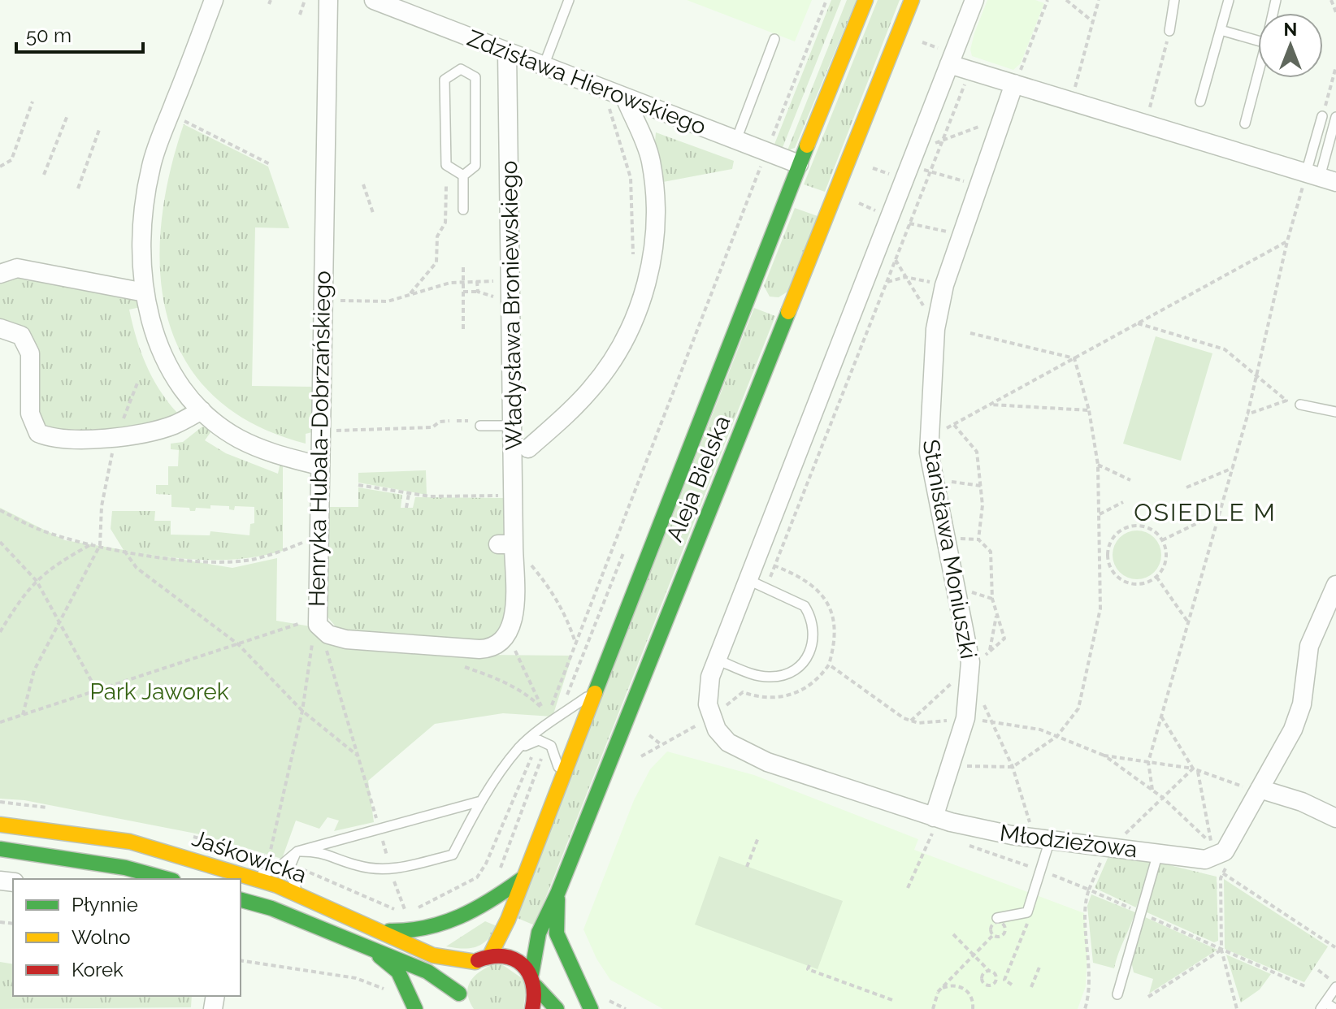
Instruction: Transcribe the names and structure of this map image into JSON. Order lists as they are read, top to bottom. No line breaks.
{"streets":{"main road":["Aleja Bielska","Jaśkowicka"],"street":["Zdzisława Hierowskiego","Władysława Broniewskiego","Henryka Hubala-Dobrzańskiego","Stanisława Moniuszki","Młodzieżowa"]},"crossings":[["Zdzisława Hierowskiego","Władysława Broniewskiego"],["Zdzisława Hierowskiego","Aleja Bielska"],["Stanisława Moniuszki","Młodzieżowa"]],"districts":["OSIEDLE M"],"parks":["Park Jaworek"],"legend":["Płynnie","Wolno","Korek"],"scale_bar":"50 m","north":"top"}
